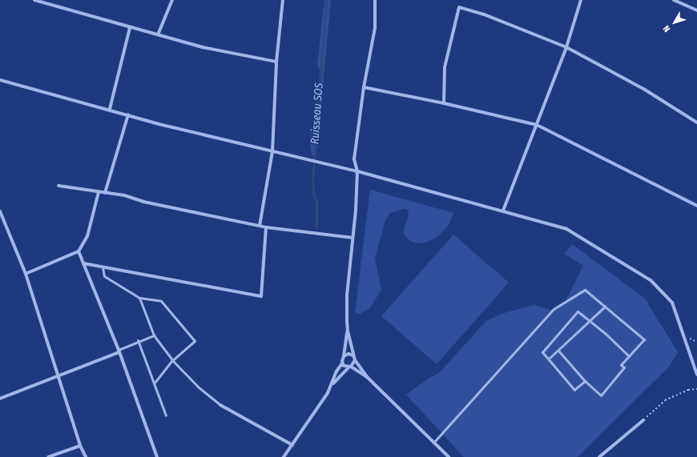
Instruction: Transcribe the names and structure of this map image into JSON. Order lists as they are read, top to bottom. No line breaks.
{"water":["Ruisseau SOS"],"north":"bottom left"}
